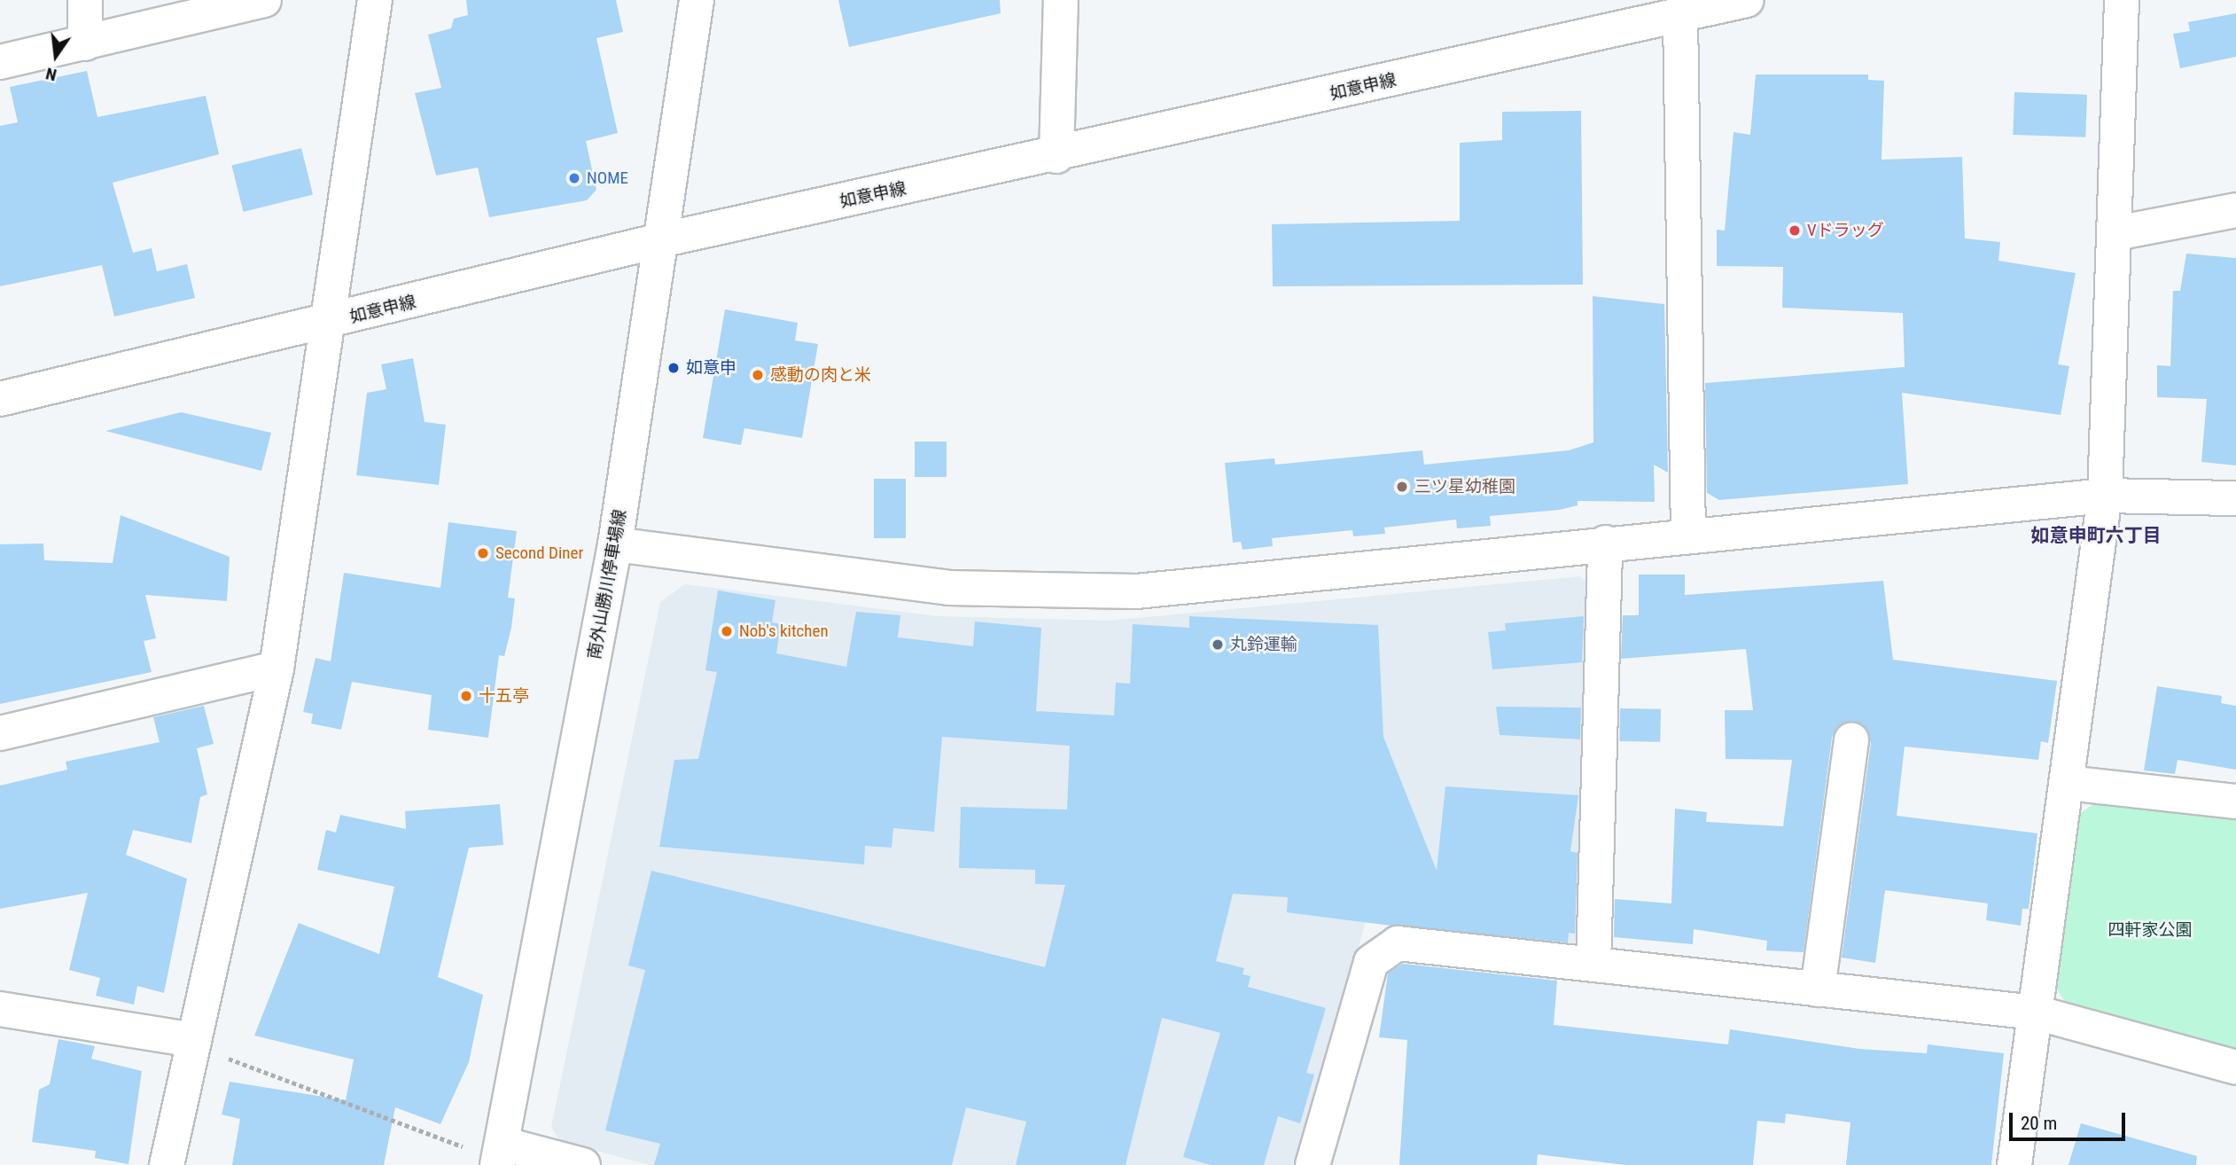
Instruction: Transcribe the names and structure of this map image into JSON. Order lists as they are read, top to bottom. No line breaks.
{"streets":{"street":["如意申線","南外山勝川停車場線"]},"crossings":[["如意申線","南外山勝川停車場線"]],"districts":["如意申町六丁目"],"parks":["四軒家公園"],"places":["NOME","Vドラッグ","如意申","感動の肉と米","三ツ星幼稚園","Second Diner","Nob's kitchen","丸鈴運輸","十五亭"],"scale_bar":"20 m","north":"bottom"}
